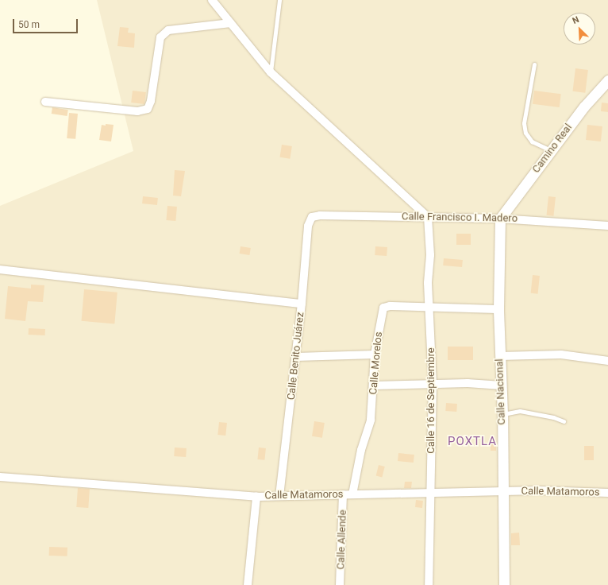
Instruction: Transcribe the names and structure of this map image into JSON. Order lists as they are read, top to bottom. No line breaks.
{"streets":{"street":["Camino Real","Calle Francisco I. Madero","Calle Benito Juárez","Calle Morelos","Calle Nacional","Calle 16 de Septiembre","Calle Matamoros","Calle Allende"]},"crossings":[["Camino Real","Calle Francisco I. Madero"],["Camino Real","Calle Nacional"],["Calle Francisco I. Madero","Calle Benito Juárez"],["Calle Francisco I. Madero","Calle Nacional"],["Calle Francisco I. Madero","Calle 16 de Septiembre"],["Calle Benito Juárez","Calle Matamoros"],["Calle Morelos","Calle Nacional"],["Calle Morelos","Calle 16 de Septiembre"],["Calle Morelos","Calle Matamoros"],["Calle Nacional","Calle Matamoros"],["Calle 16 de Septiembre","Calle Matamoros"],["Calle Matamoros","Calle Allende"]],"districts":["POXTLA"],"scale_bar":"50 m","north":"top left"}
